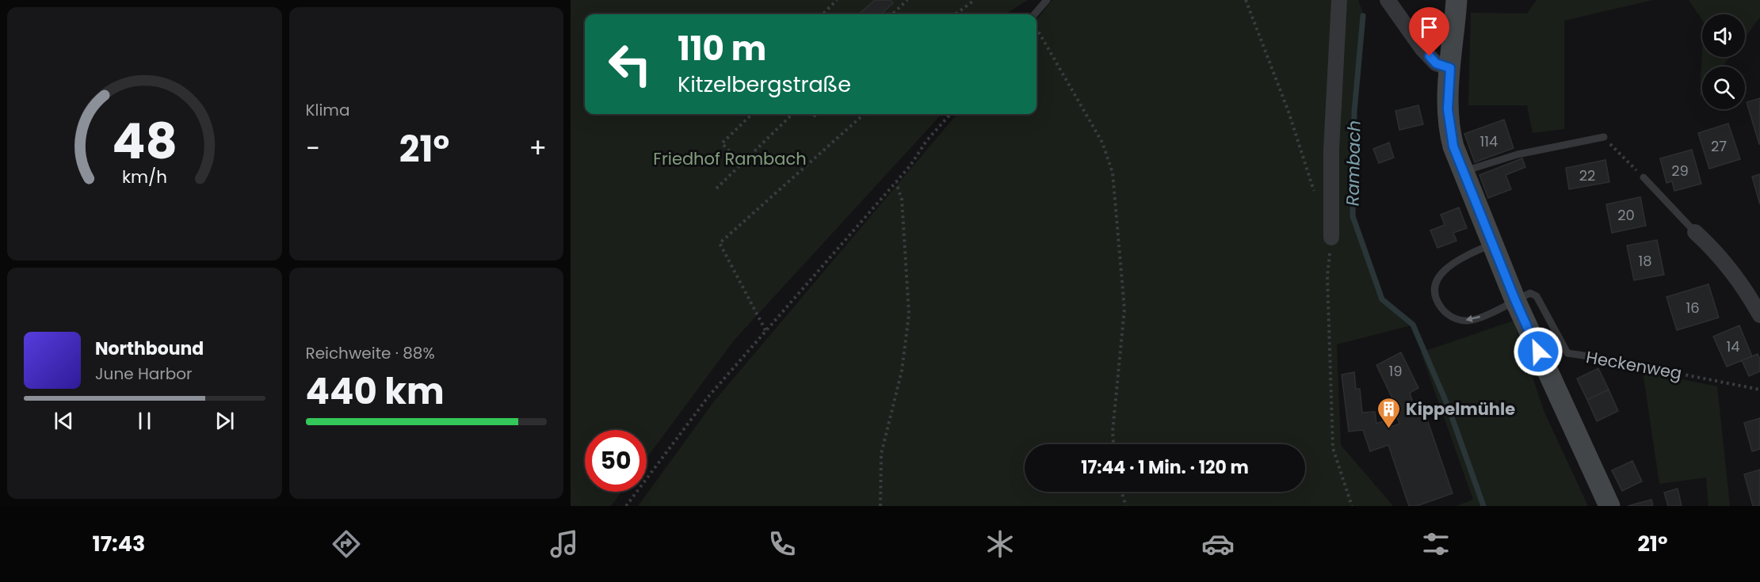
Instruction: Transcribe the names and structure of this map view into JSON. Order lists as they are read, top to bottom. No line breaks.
{"streets":{"lane":["Heckenweg"]},"water":["Rambach"],"parks":["Friedhof Rambach"],"places":{"building":["Kippelmühle"]},"house_numbers":["114","27","29","22","20","18","16","14","19"],"page":{"tile":["Klima",["Reichweite · 88%","440 km"]],"turn":["110 m","Kitzelbergstraße"],"heat":["−","21°","+"],"song":["Northbound","June Harbor"],"limit":"50","trip":"17:44 · 1 Min. · 120 m","tabs":["17:43","21°"],"gauge":["48","km/h"]}}
